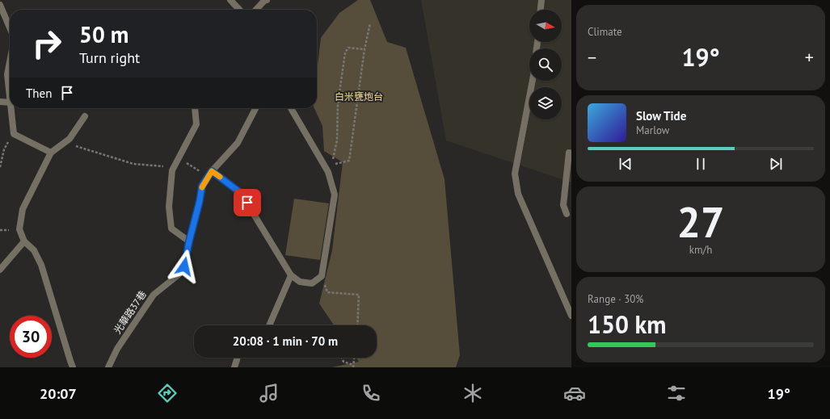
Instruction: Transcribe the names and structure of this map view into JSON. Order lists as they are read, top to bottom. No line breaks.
{"streets":{"street":["光華路37巷"]},"parks":["白米甕炮台"],"north":"right","page":{"tile":["Climate",["27","km/h"],["Range · 30%","150 km"]],"turn":["50 m","Turn right"],"heat":["−","19°","+"],"then":"Then","song":["Slow Tide","Marlow"],"limit":"30","trip":"20:08 · 1 min · 70 m","tabs":["20:07","19°"]}}
